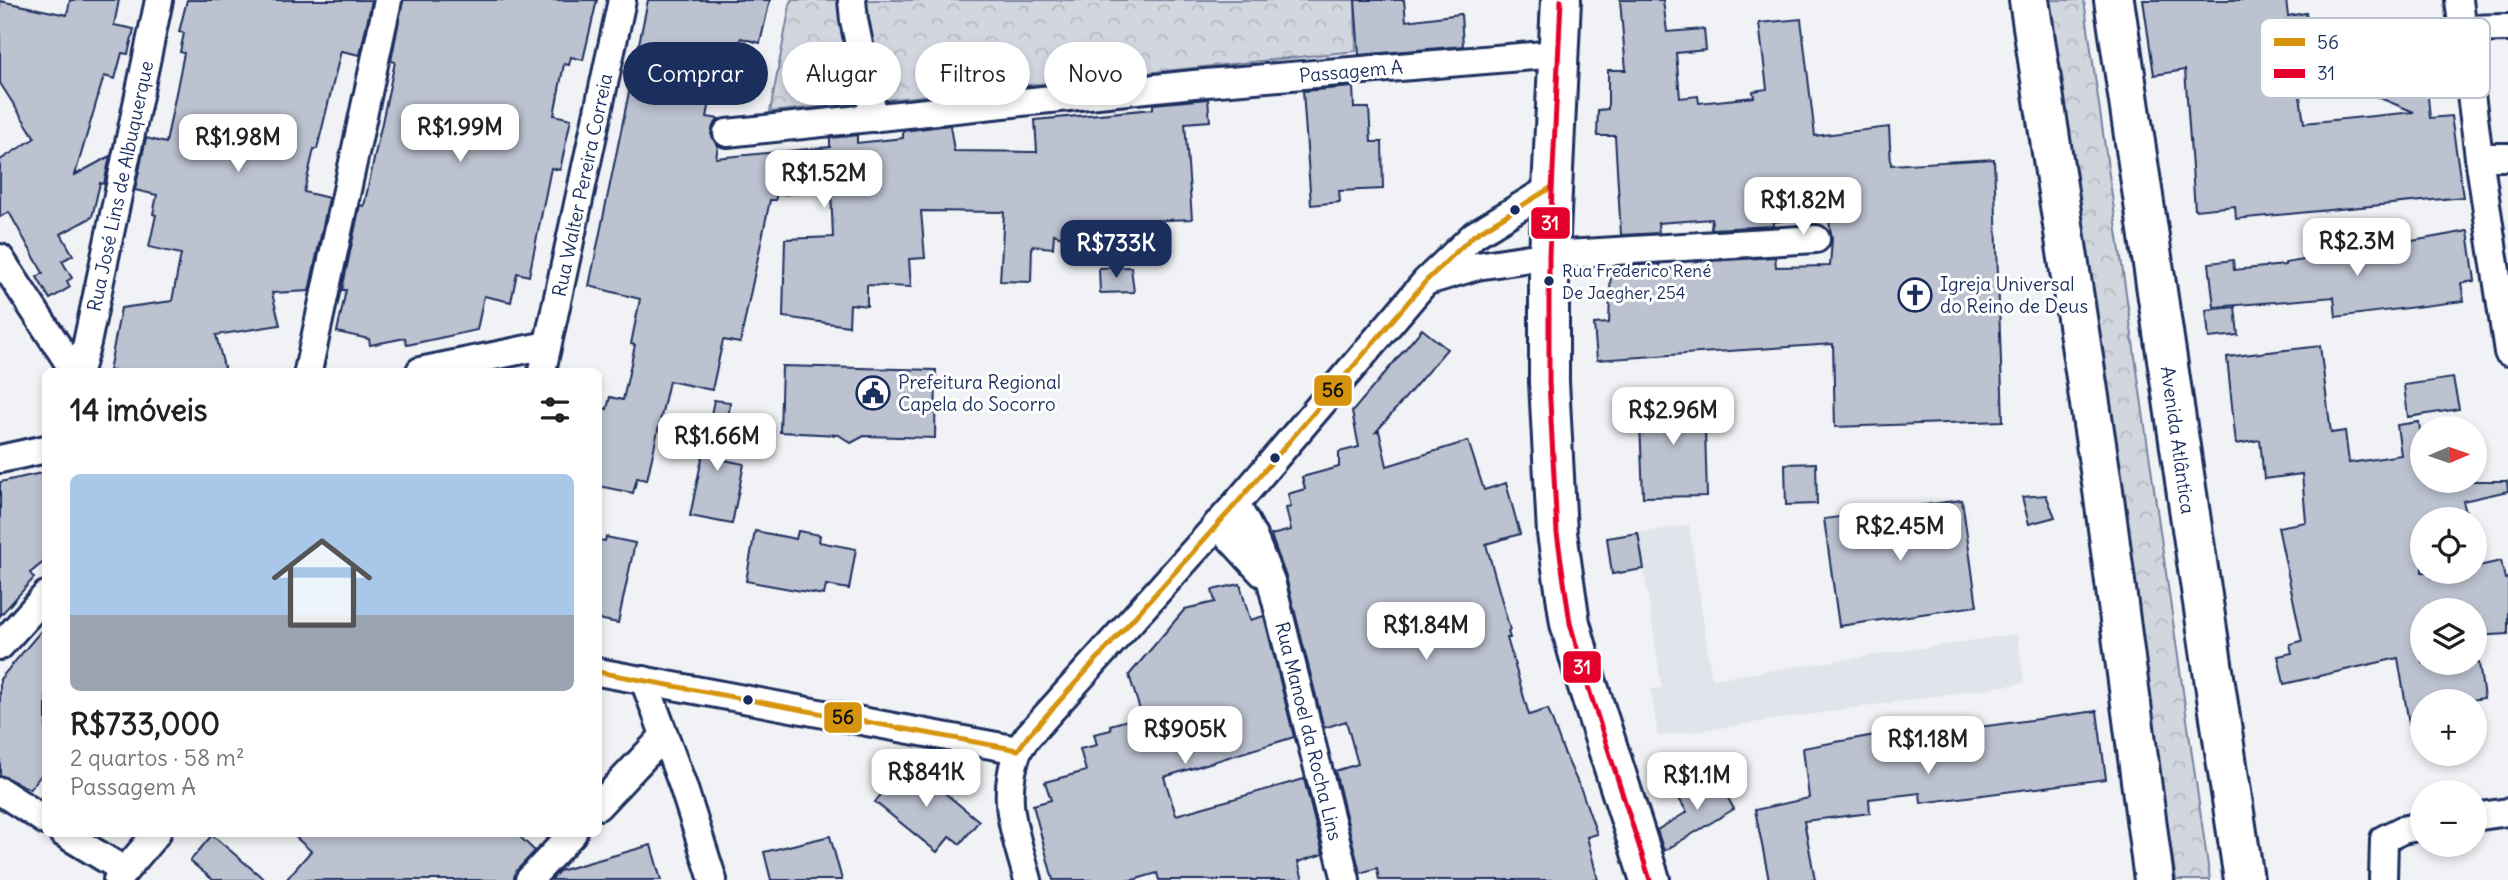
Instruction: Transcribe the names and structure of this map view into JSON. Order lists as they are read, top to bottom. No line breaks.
{"streets":{"main road":["Avenida Atlântica"],"street":["Passagem A","Rua Walter Pereira Correia","Rua José Lins de Albuquerque","Rua Manoel da Rocha Lins"]},"places":{"other":["Rua Frederico René De Jaegher, 254"],"church":["Igreja Universal do Reino de Deus"],"public building":["Prefeitura Regional Capela do Socorro"]},"lines":["transit line 31","transit line 56"],"legend":["56","31"],"north":"right","page":{"chip":["Comprar","Alugar","Filtros","Novo"],"price":["R$1.99M","R$1.98M","R$1.52M","R$1.82M","R$2.3M","R$733K","R$2.96M","R$1.66M","R$2.45M","R$1.84M","R$905K","R$1.18M","R$841K","R$1.1M"],"heading":"14 imóveis","map_buttons":["+","−"],"list":[{"name":"R$733,000","note":"2 quartos · 58 m² · Passagem A"}]}}
